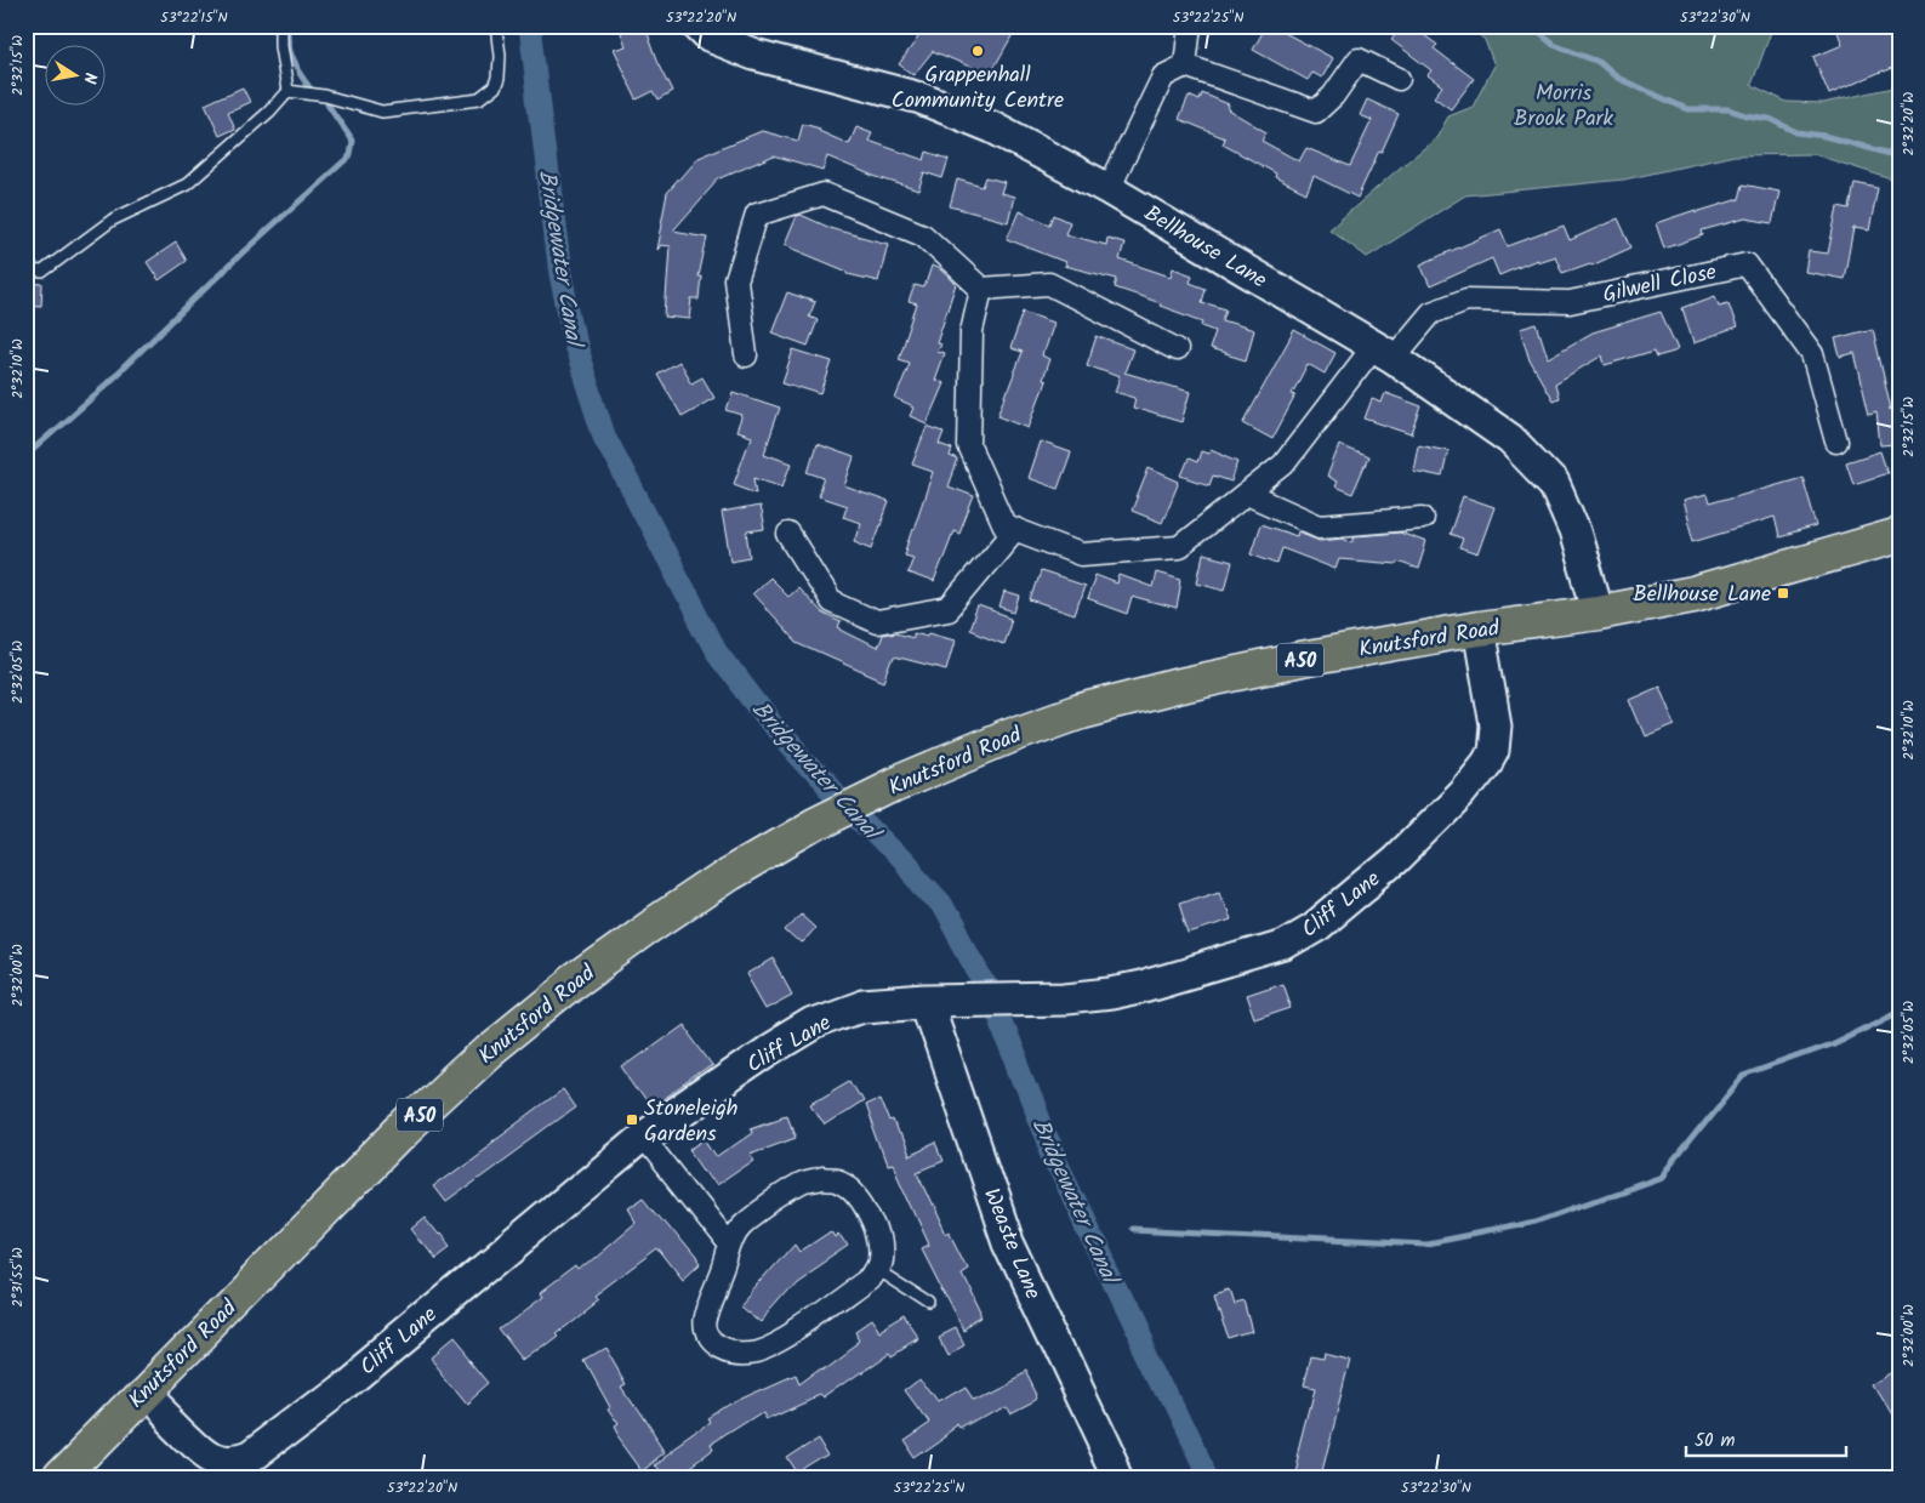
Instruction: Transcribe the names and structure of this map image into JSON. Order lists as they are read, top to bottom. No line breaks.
{"streets":{"highway":["Knutsford Road","A50"],"street":["Bellhouse Lane","Gilwell Close","Cliff Lane","Weaste Lane"]},"crossings":[["Bellhouse Lane","Gilwell Close"],["Bellhouse Lane","Knutsford Road"],["Knutsford Road","Cliff Lane"],["Cliff Lane","Weaste Lane"]],"water":["Bridgewater Canal"],"parks":["Morris Brook Park"],"places":{"other":["Grappenhall Community Centre"],"transit":["Bellhouse Lane","Stoneleigh Gardens"]},"scale_bar":"50 m","north":"right","coordinates":["53°22'15\"N","53°22'20\"N","53°22'25\"N","53°22'30\"N","2°32'15\"W","2°32'20\"W","2°32'10\"W","2°32'05\"W","2°32'00\"W","2°31'55\"W"]}
